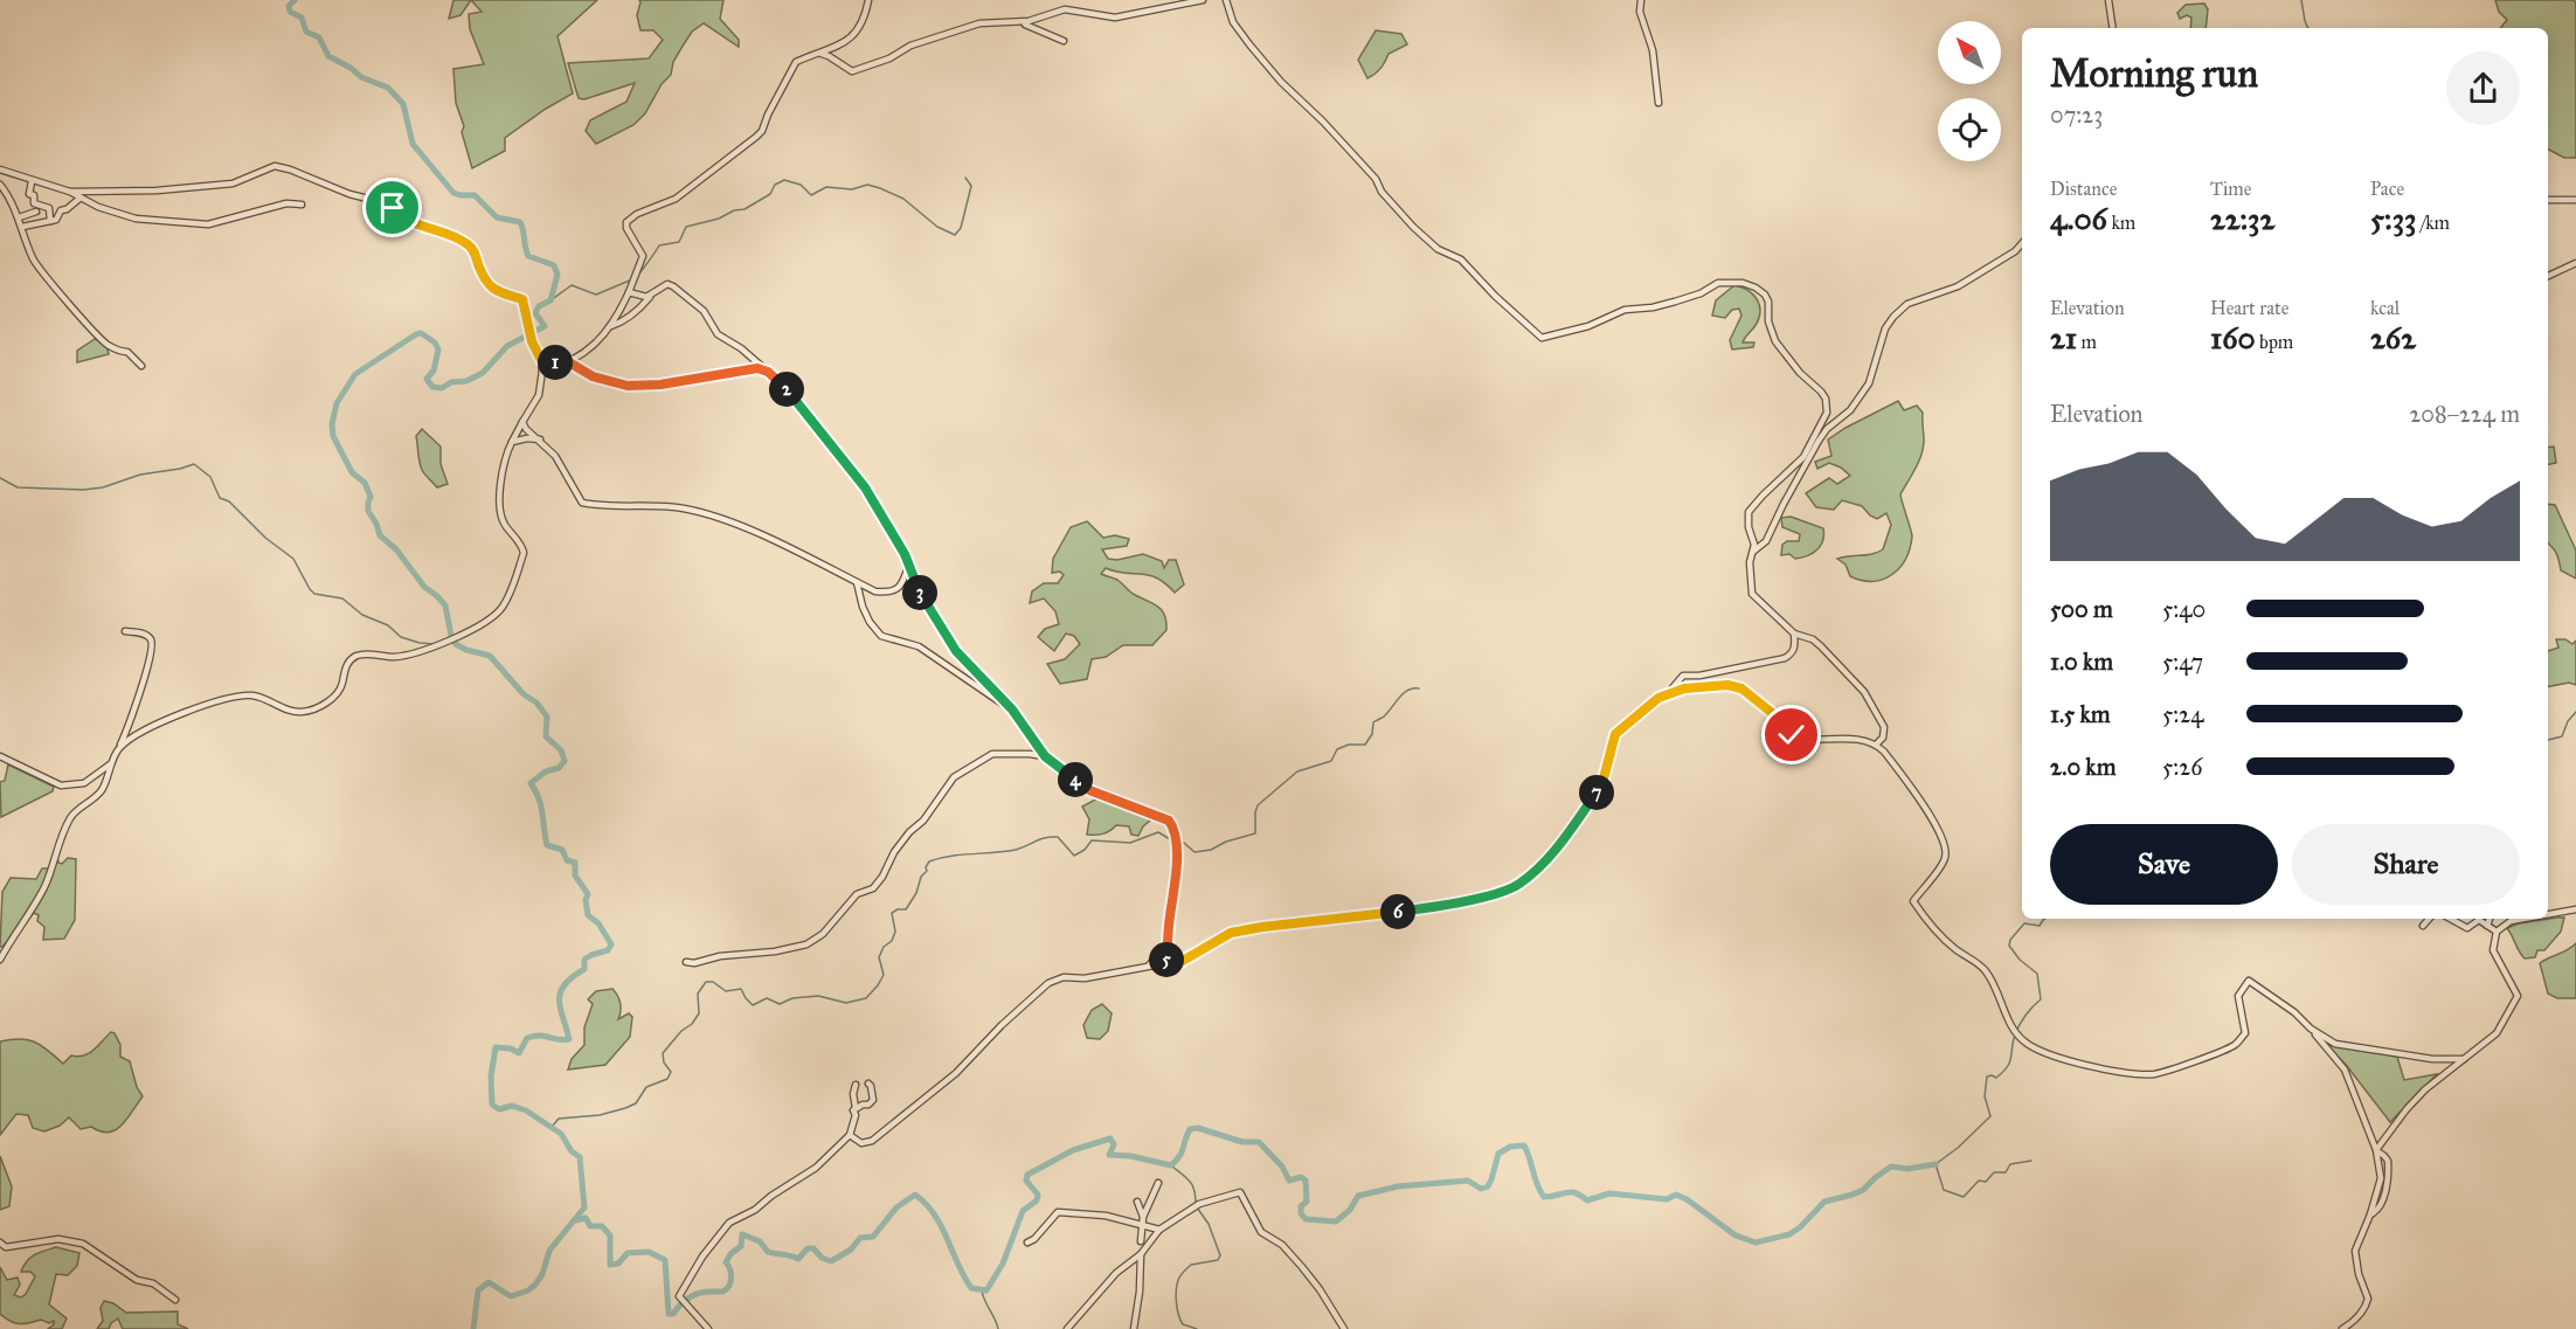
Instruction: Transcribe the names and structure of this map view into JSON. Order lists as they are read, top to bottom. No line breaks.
{"north":"top left","page":{"heading":["Morning run","07:23"],"stats":[["Distance","4.06 km"],["Time","22:32"],["Pace","5:33 /km"],["Elevation","21 m"],["Heart rate","160 bpm"],["kcal","262"]],"pins":["1","2","3","4","7","6","5"],"chart":["Elevation","208–224 m"],"list":[{"name":"500 m","note":"5:40"},{"name":"1.0 km","note":"5:47"},{"name":"1.5 km","note":"5:24"},{"name":"2.0 km","note":"5:26"}],"buttons":["Save","Share"]}}
